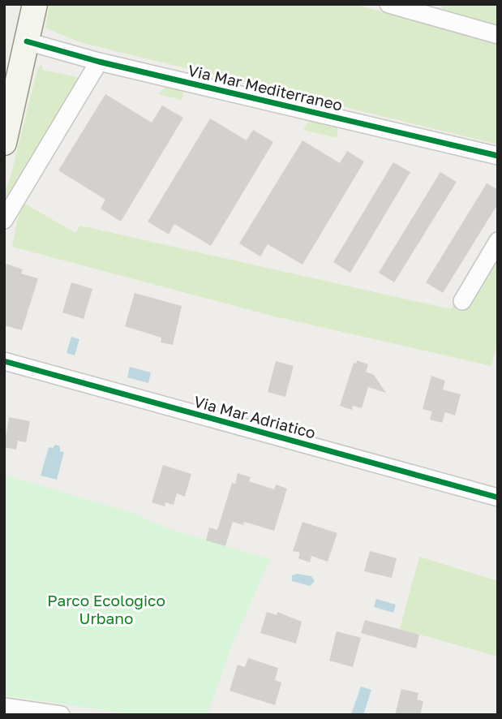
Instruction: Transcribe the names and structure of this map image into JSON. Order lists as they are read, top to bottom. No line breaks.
{"streets":{"street":["Via Mar Mediterraneo","Via Mar Adriatico"]},"parks":["Parco Ecologico Urbano"]}
